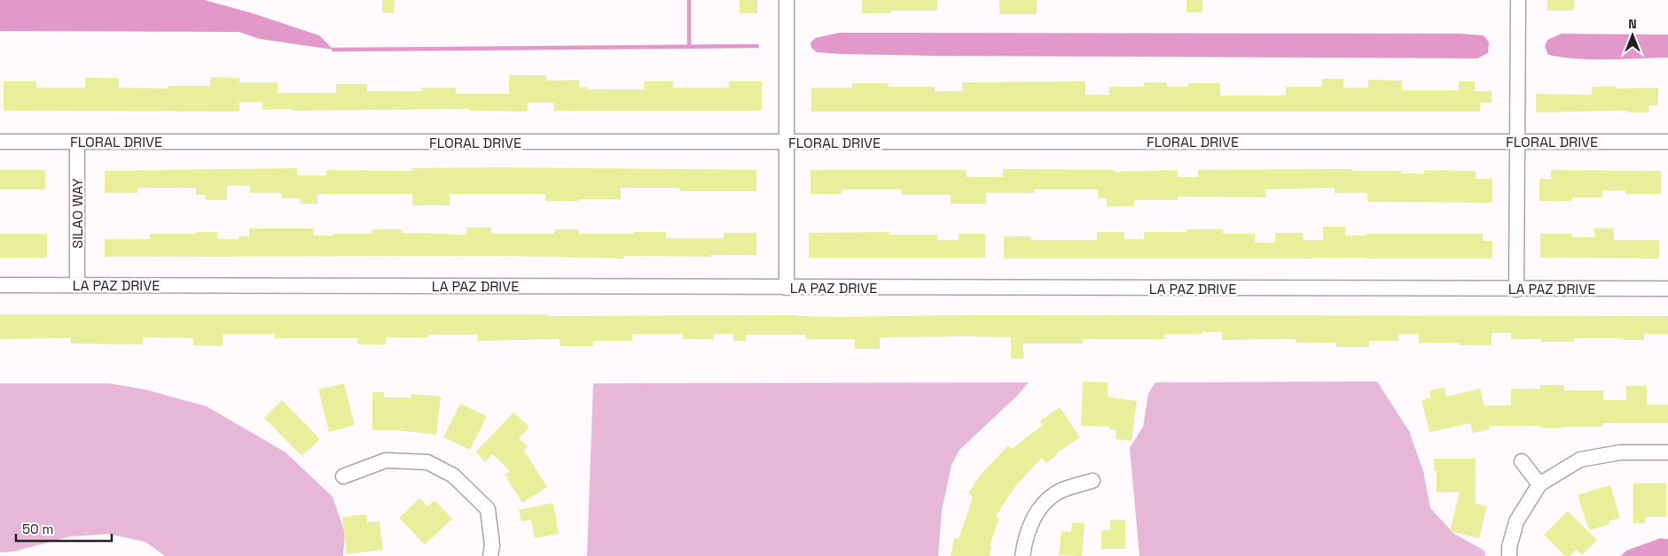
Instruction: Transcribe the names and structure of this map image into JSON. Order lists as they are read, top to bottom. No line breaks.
{"streets":{"street":["FLORAL DRIVE","SILAO WAY","LA PAZ DRIVE"]},"crossings":[["FLORAL DRIVE","SILAO WAY"],["SILAO WAY","LA PAZ DRIVE"]],"scale_bar":"50 m","north":"top"}
